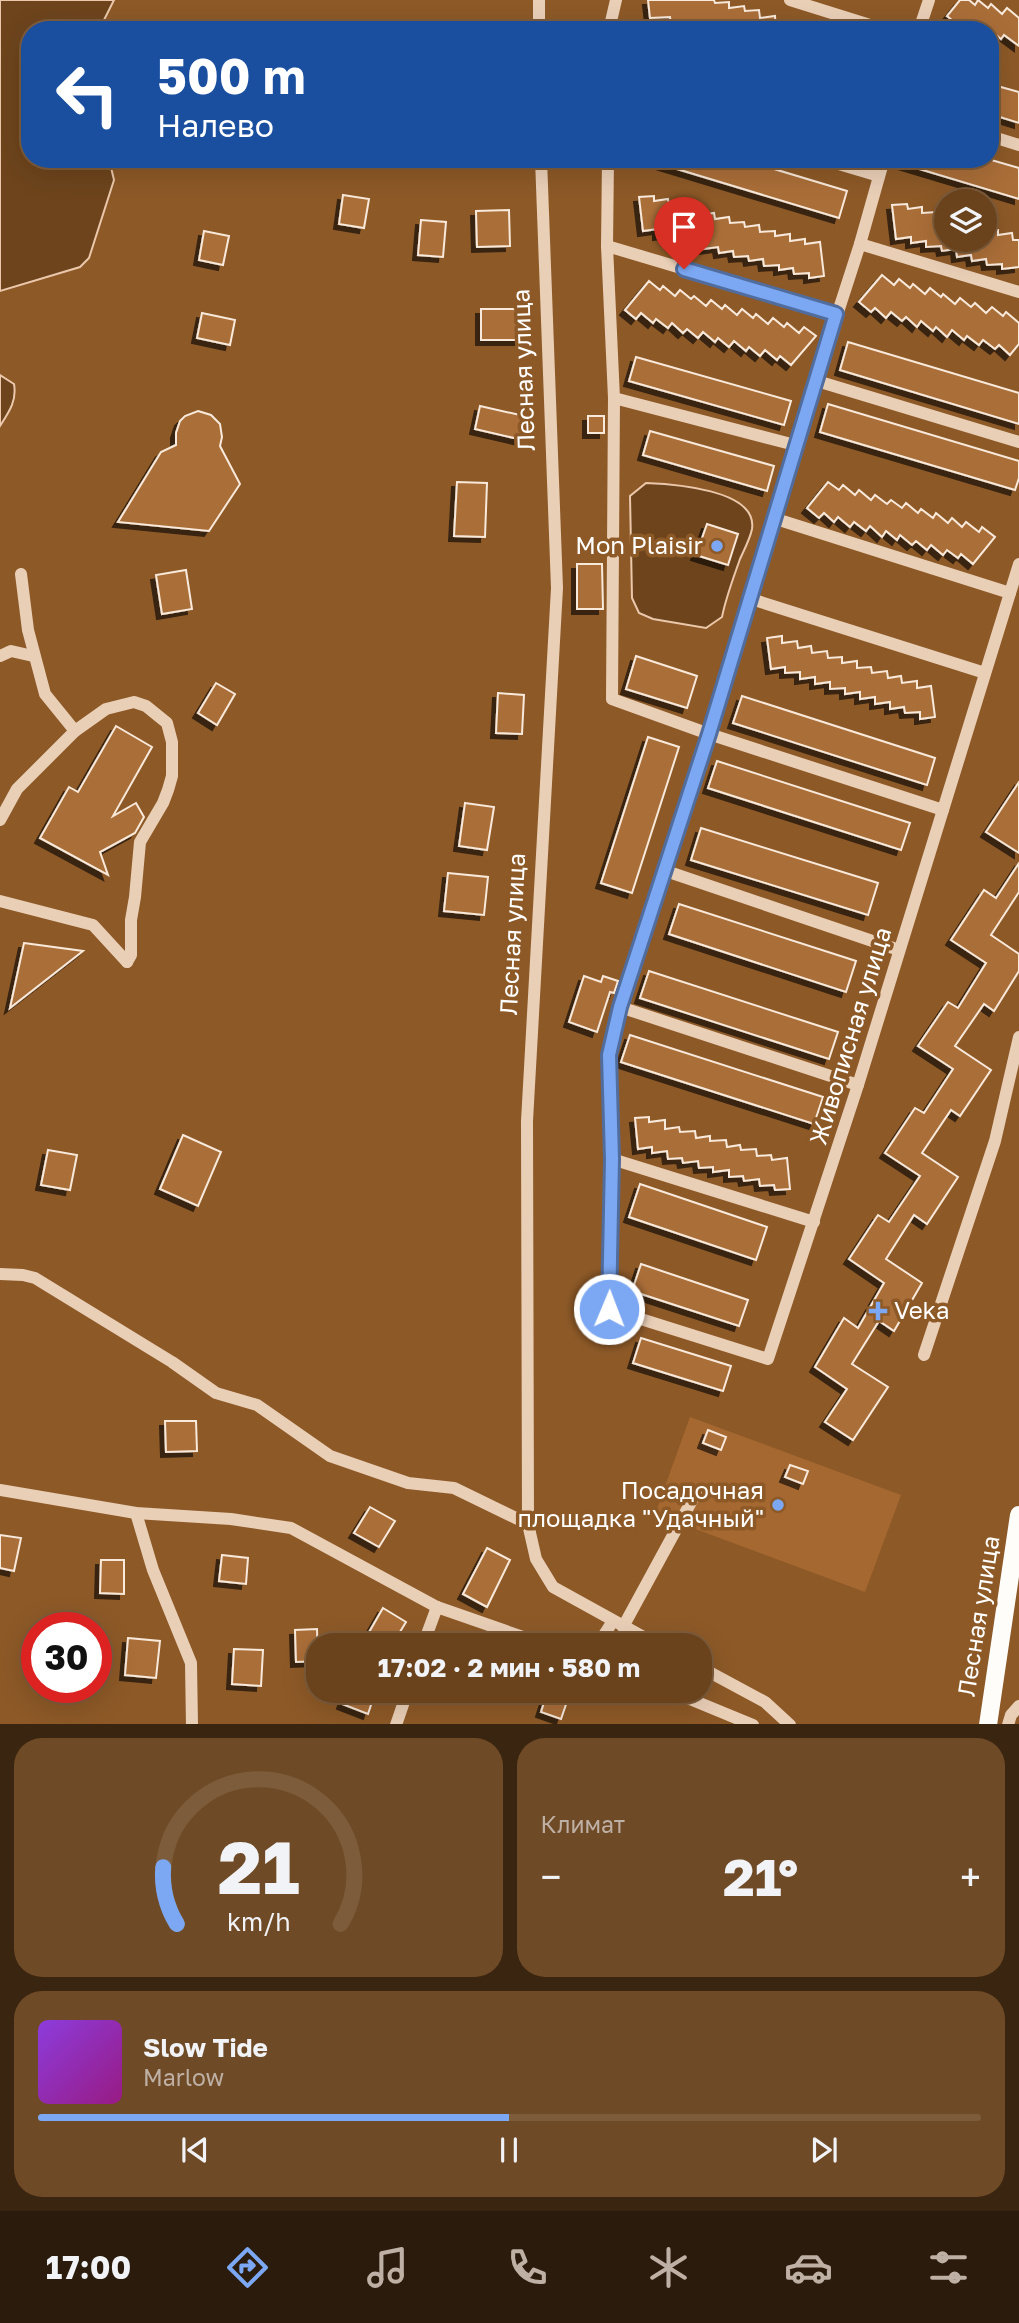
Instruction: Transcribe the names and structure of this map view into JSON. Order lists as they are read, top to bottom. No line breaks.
{"streets":{"main road":["Лесная улица"],"street":["Живописная улица"]},"places":{"other":["Mon Plaisir","Посадочная площадка \"Удачный\""],"health":["Veka"]},"page":{"turn":["500 m","Налево"],"limit":"30","trip":"17:02 · 2 мин · 580 m","tile":"Климат","heat":["−","21°","+"],"song":["Slow Tide","Marlow"],"tabs":"17:00","gauge":["21","km/h"]}}
